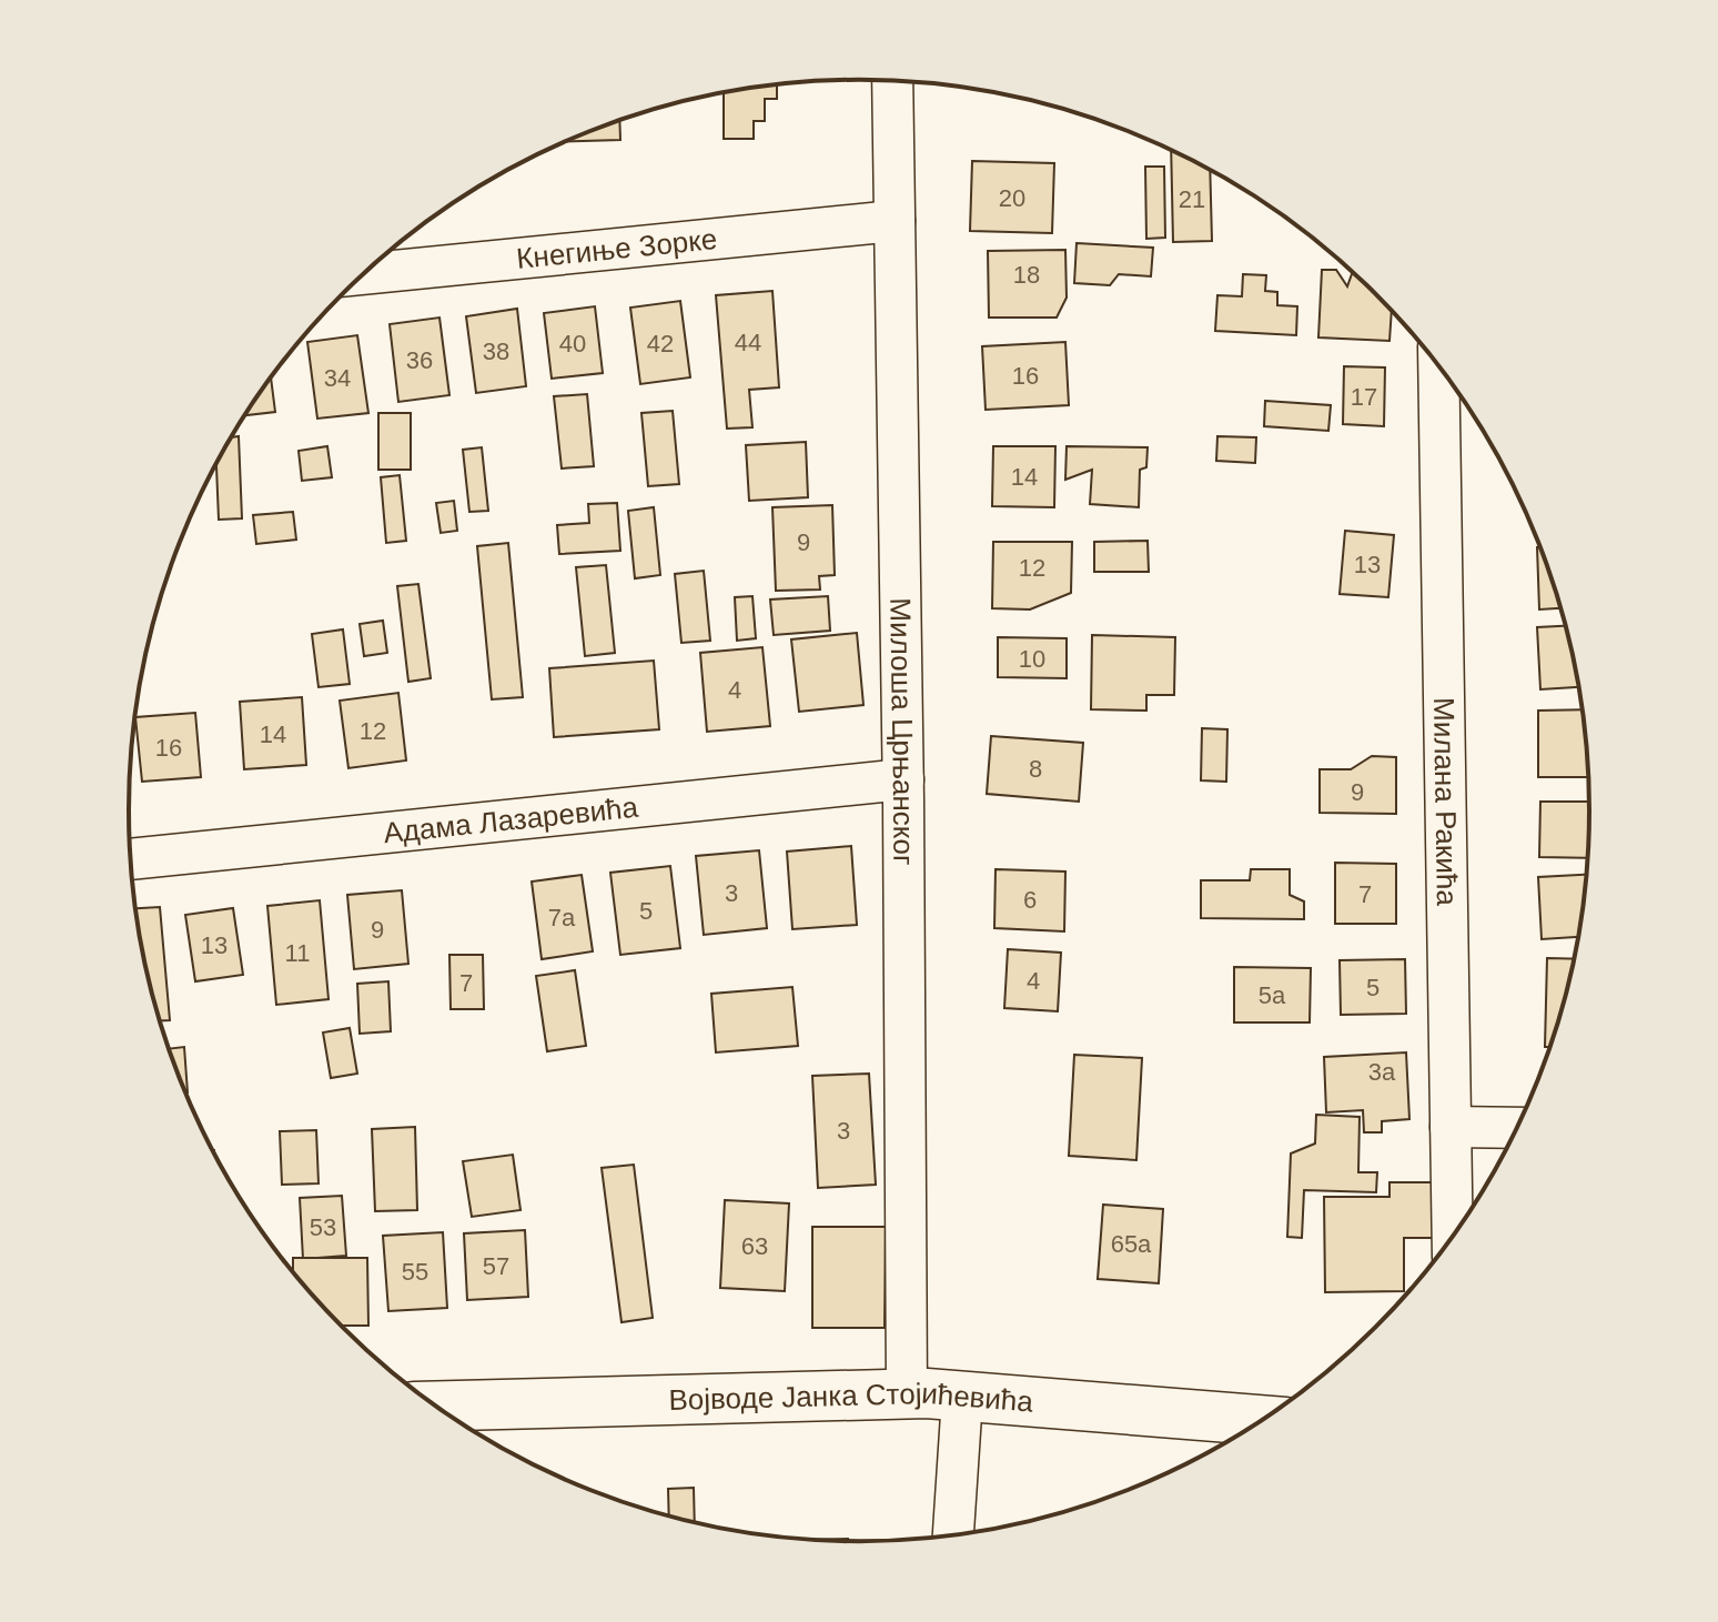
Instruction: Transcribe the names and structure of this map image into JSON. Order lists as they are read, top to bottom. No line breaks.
{"streets":{"street":["Кнегиње Зорке","Милоша Црњанског","Милана Ракића","Адама Лазаревића","Војводе Јанка Стојићевића"]},"crossings":[["Кнегиње Зорке","Милоша Црњанског"],["Милоша Црњанског","Адама Лазаревића"],["Милоша Црњанског","Војводе Јанка Стојићевића"]],"house_numbers":["20","21","18","44","40","42","38","36","16","34","17","14","9","13","12","10","4","12","14","16","8","9","3","7","6","5","7a","9","13","11","4","7","5","5a","3a","3","53","65a","63","57","55"]}
